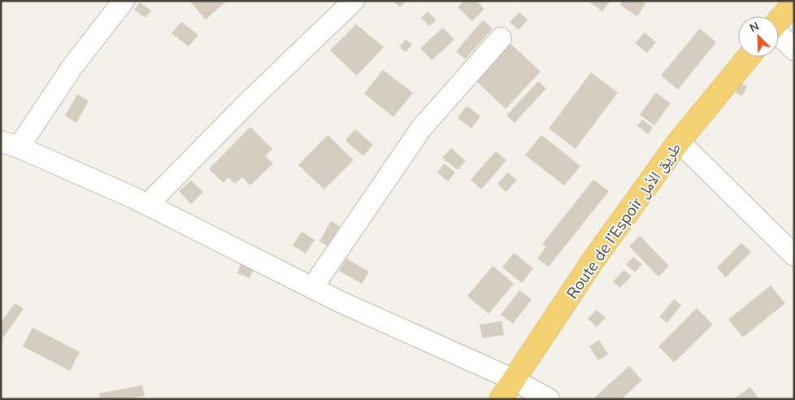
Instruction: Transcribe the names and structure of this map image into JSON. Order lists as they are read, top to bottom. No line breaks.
{"streets":{"highway":["Route de l’Espoir طريق الأمل"]},"north":"top left"}
